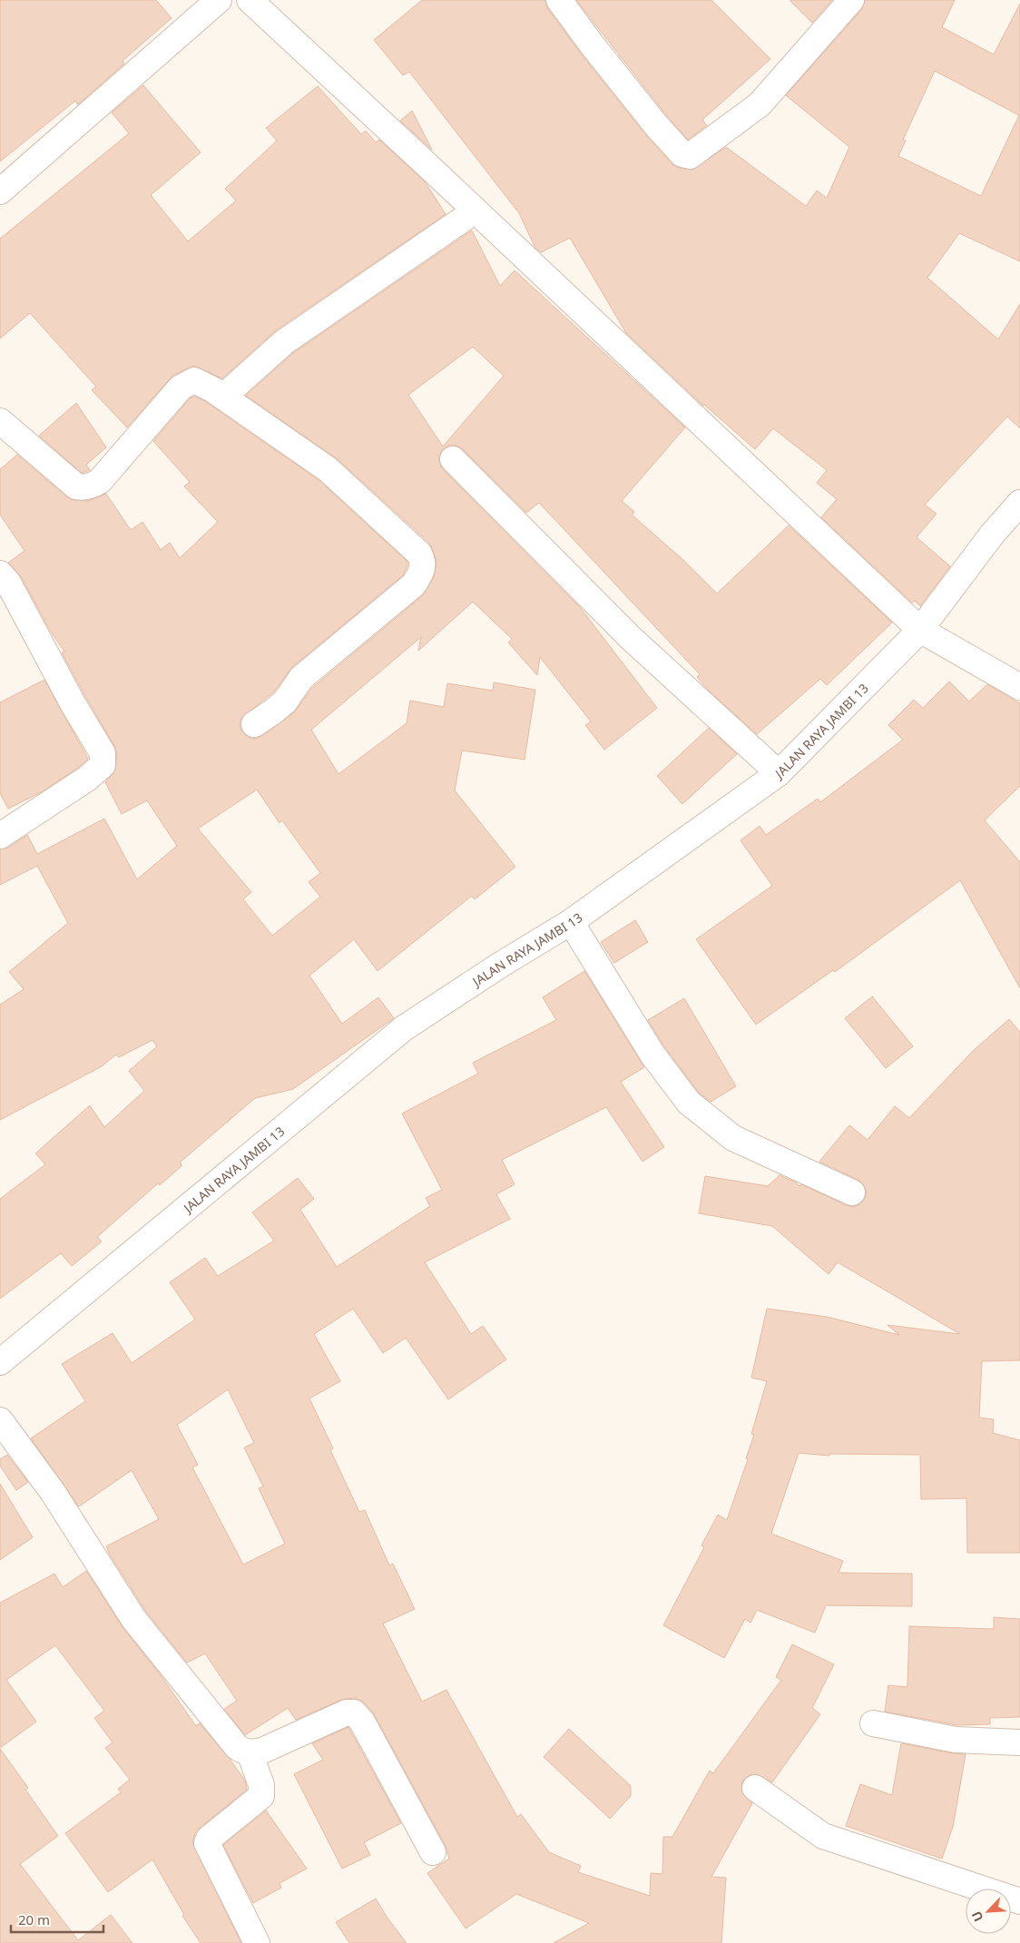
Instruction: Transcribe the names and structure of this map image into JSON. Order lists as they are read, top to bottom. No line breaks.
{"streets":{"street":["JALAN RAYA JAMBI 13"]},"scale_bar":"20 m","north":"bottom left"}
